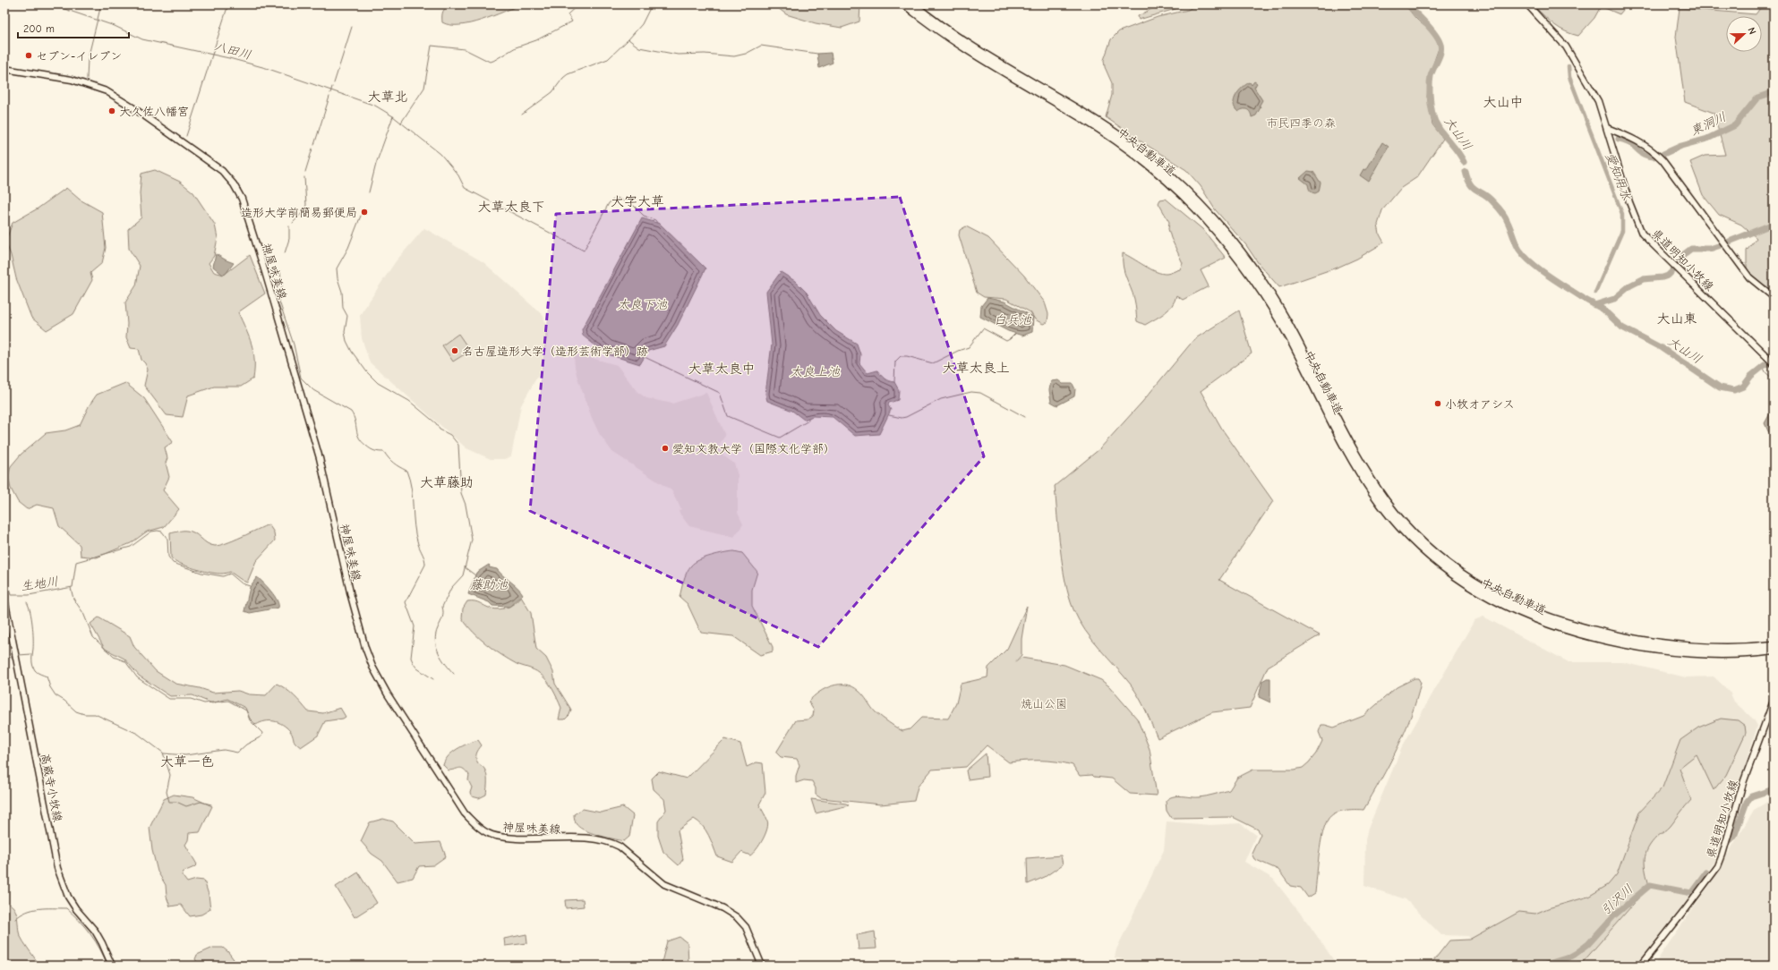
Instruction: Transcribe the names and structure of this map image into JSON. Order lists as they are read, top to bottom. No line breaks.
{"streets":{"highway":["中央自動車道"],"main road":["県道明知小牧線","神屋味美線","高蔵寺小牧線"]},"districts":["大草北","大山中","大字大草","大草太良下","大山東","大草太良上","大草太良中","大草藤助","大草一色"],"water":["八田川","東洞川","大山川","愛知用水","太良下池","白兵池","太良上池","生地川","藤助池","引沢川"],"parks":["市民四季の森","焼山公園"],"places":["セブン-イレブン","大久佐八幡宮","造形大学前簡易郵便局","名古屋造形大学（造形芸術学部）跡","小牧オアシス","愛知文教大学（国際文化学部）"],"scale_bar":"200 m","north":"right"}
